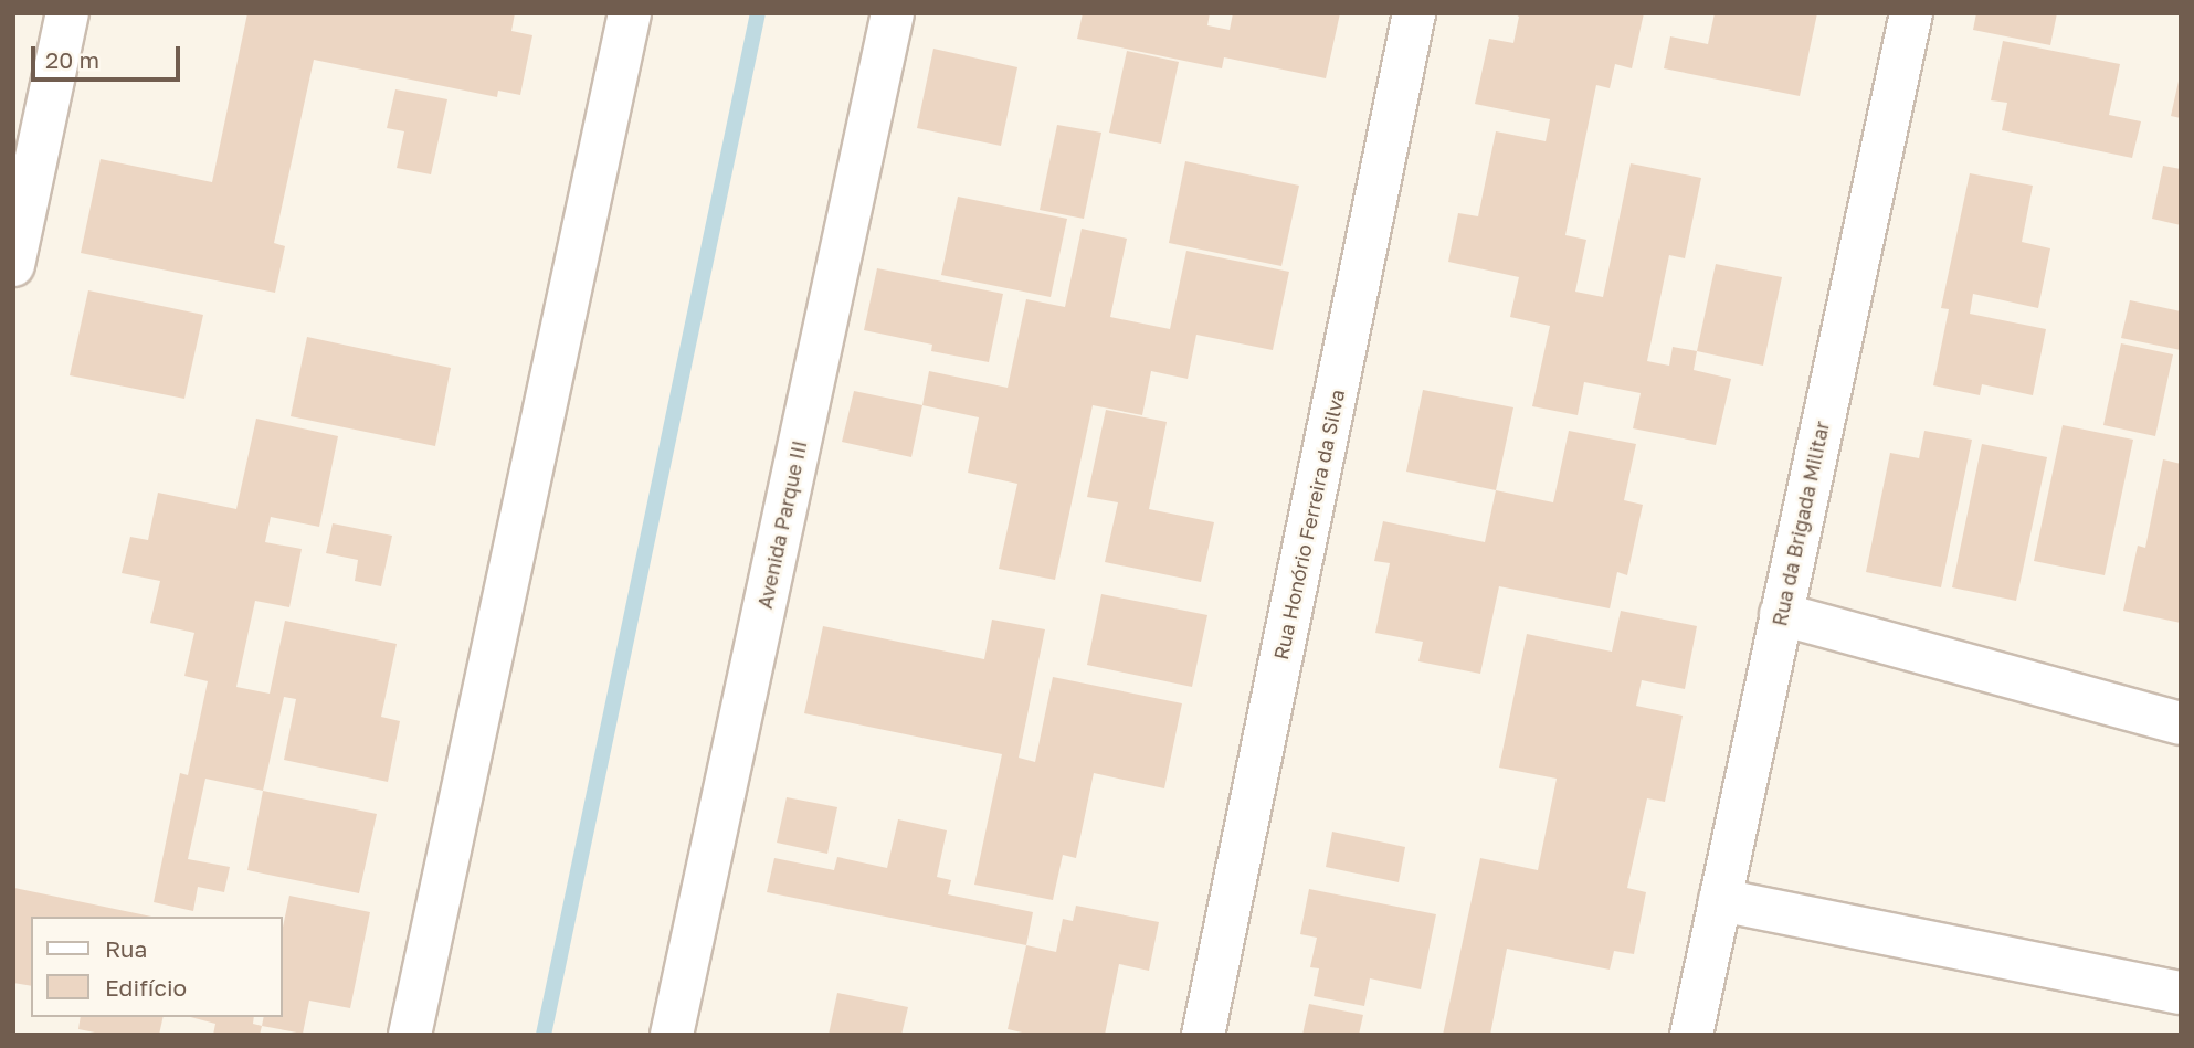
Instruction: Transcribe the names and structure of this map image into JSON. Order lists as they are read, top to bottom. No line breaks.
{"streets":{"street":["Rua da Brigada Militar","Avenida Parque III","Rua Honório Ferreira da Silva"]},"legend":["Rua","Edifício"],"scale_bar":"20 m"}
